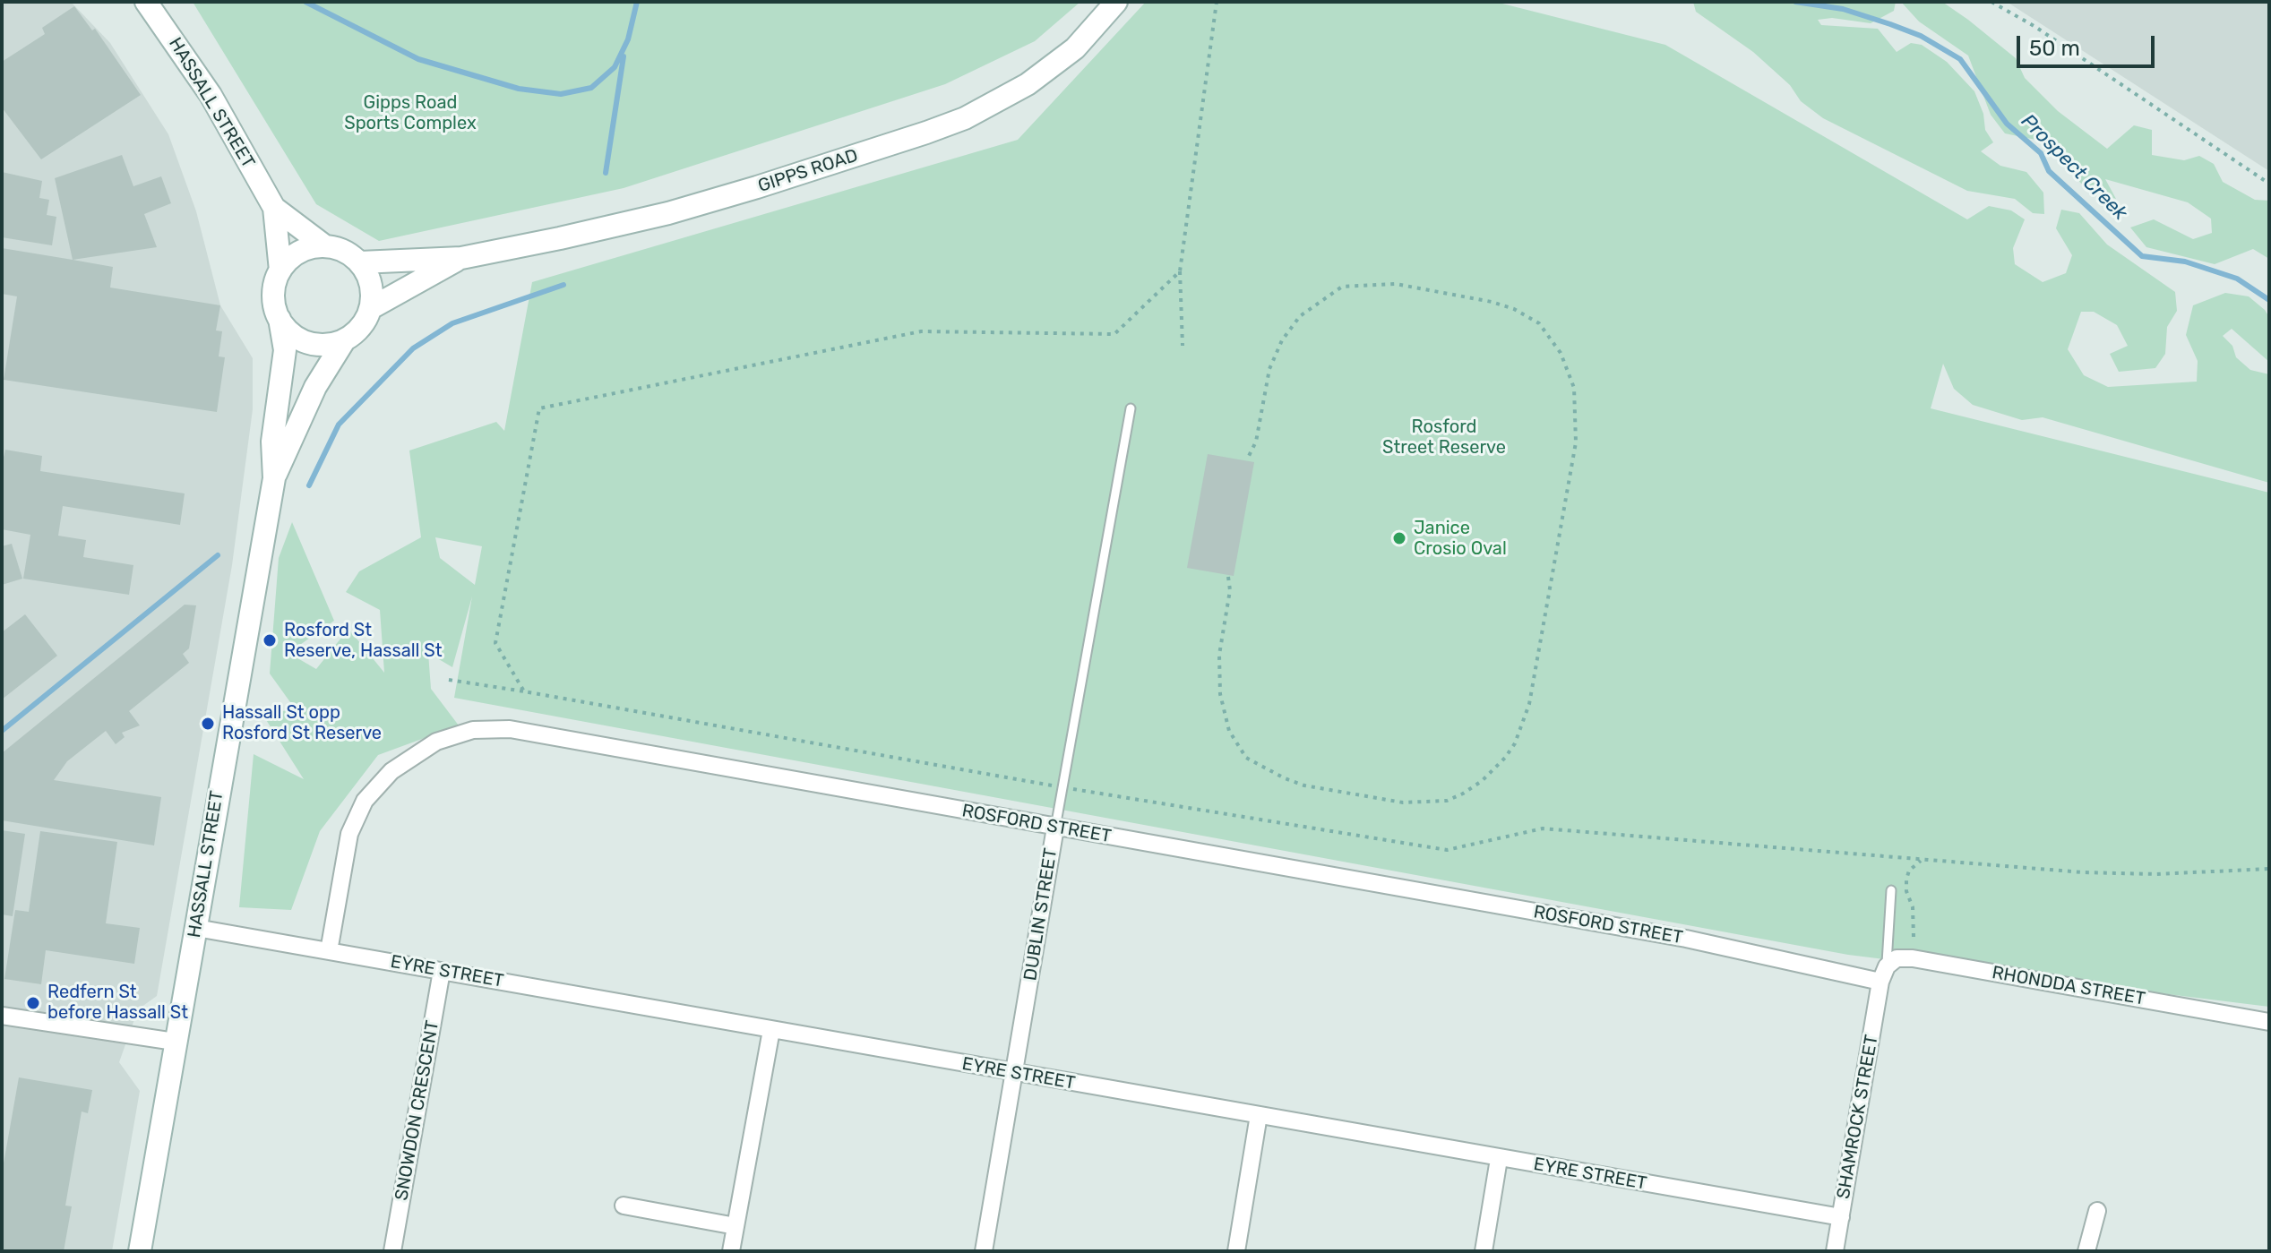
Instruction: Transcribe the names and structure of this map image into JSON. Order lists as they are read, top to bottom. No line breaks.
{"streets":{"main road":["HASSALL STREET","GIPPS ROAD"],"street":["ROSFORD STREET","DUBLIN STREET","EYRE STREET","RHONDDA STREET","SNOWDON CRESCENT","SHAMROCK STREET"]},"crossings":[["HASSALL STREET","GIPPS ROAD"],["HASSALL STREET","EYRE STREET"],["ROSFORD STREET","DUBLIN STREET"],["ROSFORD STREET","EYRE STREET"],["ROSFORD STREET","RHONDDA STREET"],["ROSFORD STREET","SHAMROCK STREET"],["DUBLIN STREET","EYRE STREET"],["EYRE STREET","SNOWDON CRESCENT"],["EYRE STREET","SHAMROCK STREET"],["RHONDDA STREET","SHAMROCK STREET"]],"water":["Prospect Creek"],"parks":["Gipps Road Sports Complex","Rosford Street Reserve"],"places":["Janice Crosio Oval","Rosford St Reserve, Hassall St","Hassall St opp Rosford St Reserve","Redfern St before Hassall St"],"scale_bar":"50 m"}
